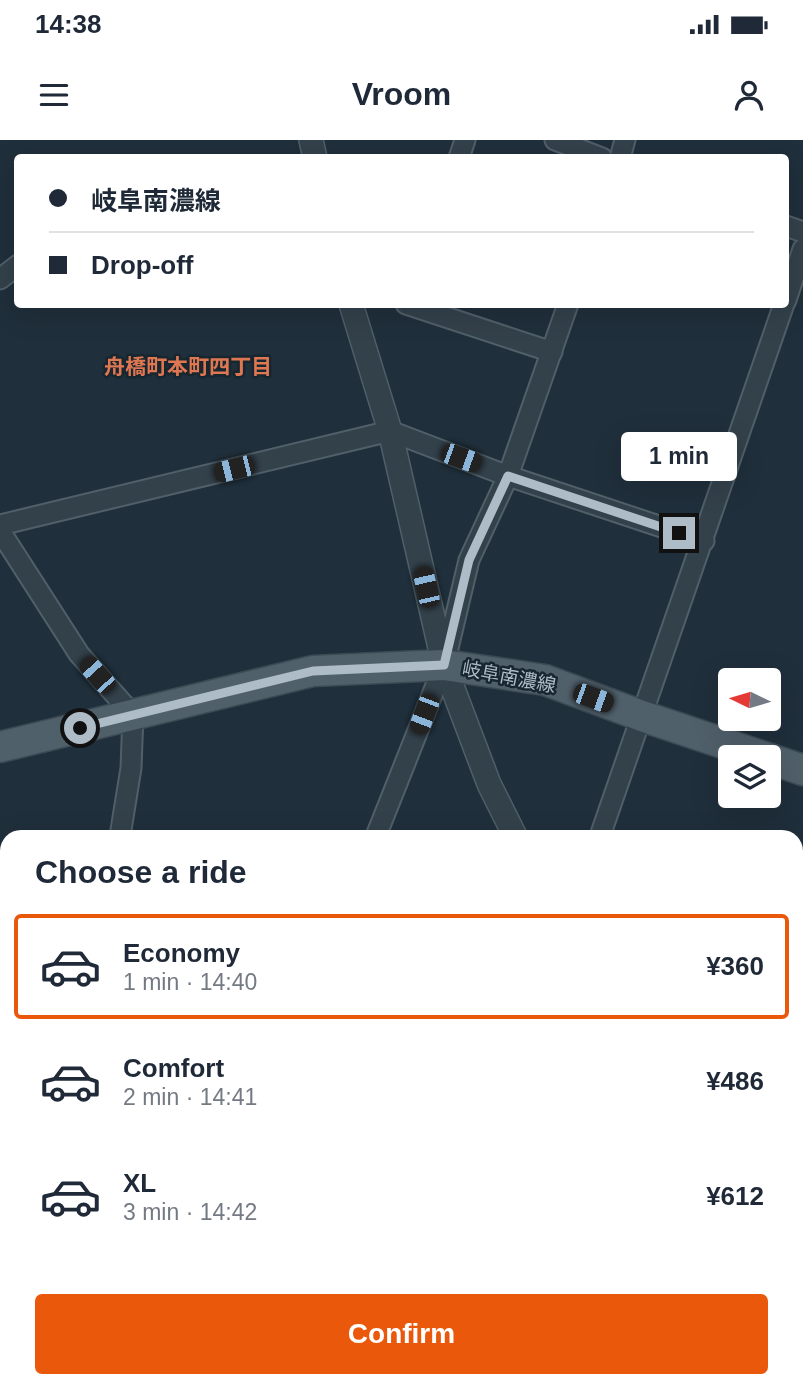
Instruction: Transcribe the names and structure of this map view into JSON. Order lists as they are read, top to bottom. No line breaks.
{"streets":{"main road":["岐阜南濃線"]},"districts":["舟橋町本町四丁目"],"north":"left","page":{"status":"14:38","header":"Vroom","banner":["岐阜南濃線","Drop-off"],"bubble":"1 min","heading":"Choose a ride","list":[{"name":"Economy","note":"1 min · 14:40","value":"¥360"},{"name":"Comfort","note":"2 min · 14:41","value":"¥486"},{"name":"XL","note":"3 min · 14:42","value":"¥612"}],"buttons":"Confirm"}}
